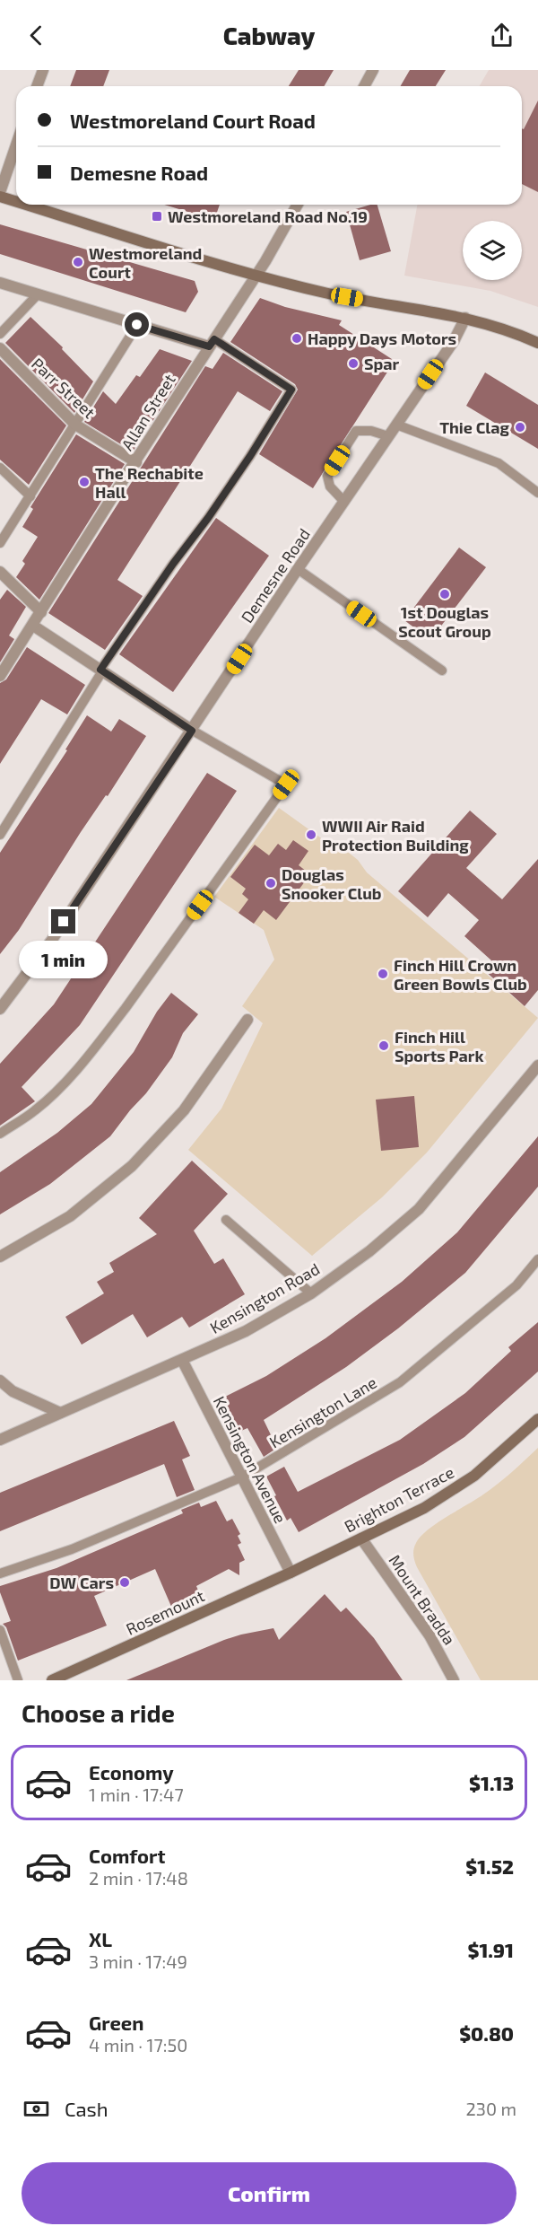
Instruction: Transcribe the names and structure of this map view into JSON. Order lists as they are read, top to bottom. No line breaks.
{"streets":{"main road":["Brighton Terrace","Rosemount"],"street":["Parr Street","Allan Street","Demesne Road","Kensington Road","Kensington Avenue","Mount Bradda"],"lane":["Kensington Lane"]},"crossings":[["Parr Street","Allan Street"],["Kensington Road","Kensington Avenue"],["Kensington Lane","Kensington Avenue"],["Kensington Avenue","Brighton Terrace"],["Kensington Avenue","Rosemount"],["Brighton Terrace","Mount Bradda"],["Brighton Terrace","Rosemount"]],"places":{"transit":["Westmoreland Road No.19"],"other":["Westmoreland Court","Happy Days Motors","Spar","Thie Clag","The Rechabite Hall","1st Douglas Scout Group","WWII Air Raid Protection Building","Douglas Snooker Club","Finch Hill Crown Green Bowls Club","Finch Hill Sports Park","DW Cars"]},"page":{"header":"Cabway","banner":["Westmoreland Court Road","Demesne Road"],"bubble":"1 min","heading":"Choose a ride","list":[{"name":"Economy","note":"1 min · 17:47","value":"$1.13"},{"name":"Comfort","note":"2 min · 17:48","value":"$1.52"},{"name":"XL","note":"3 min · 17:49","value":"$1.91"},{"name":"Green","note":"4 min · 17:50","value":"$0.80"}],"pay":["Cash","230 m"],"buttons":"Confirm"}}
